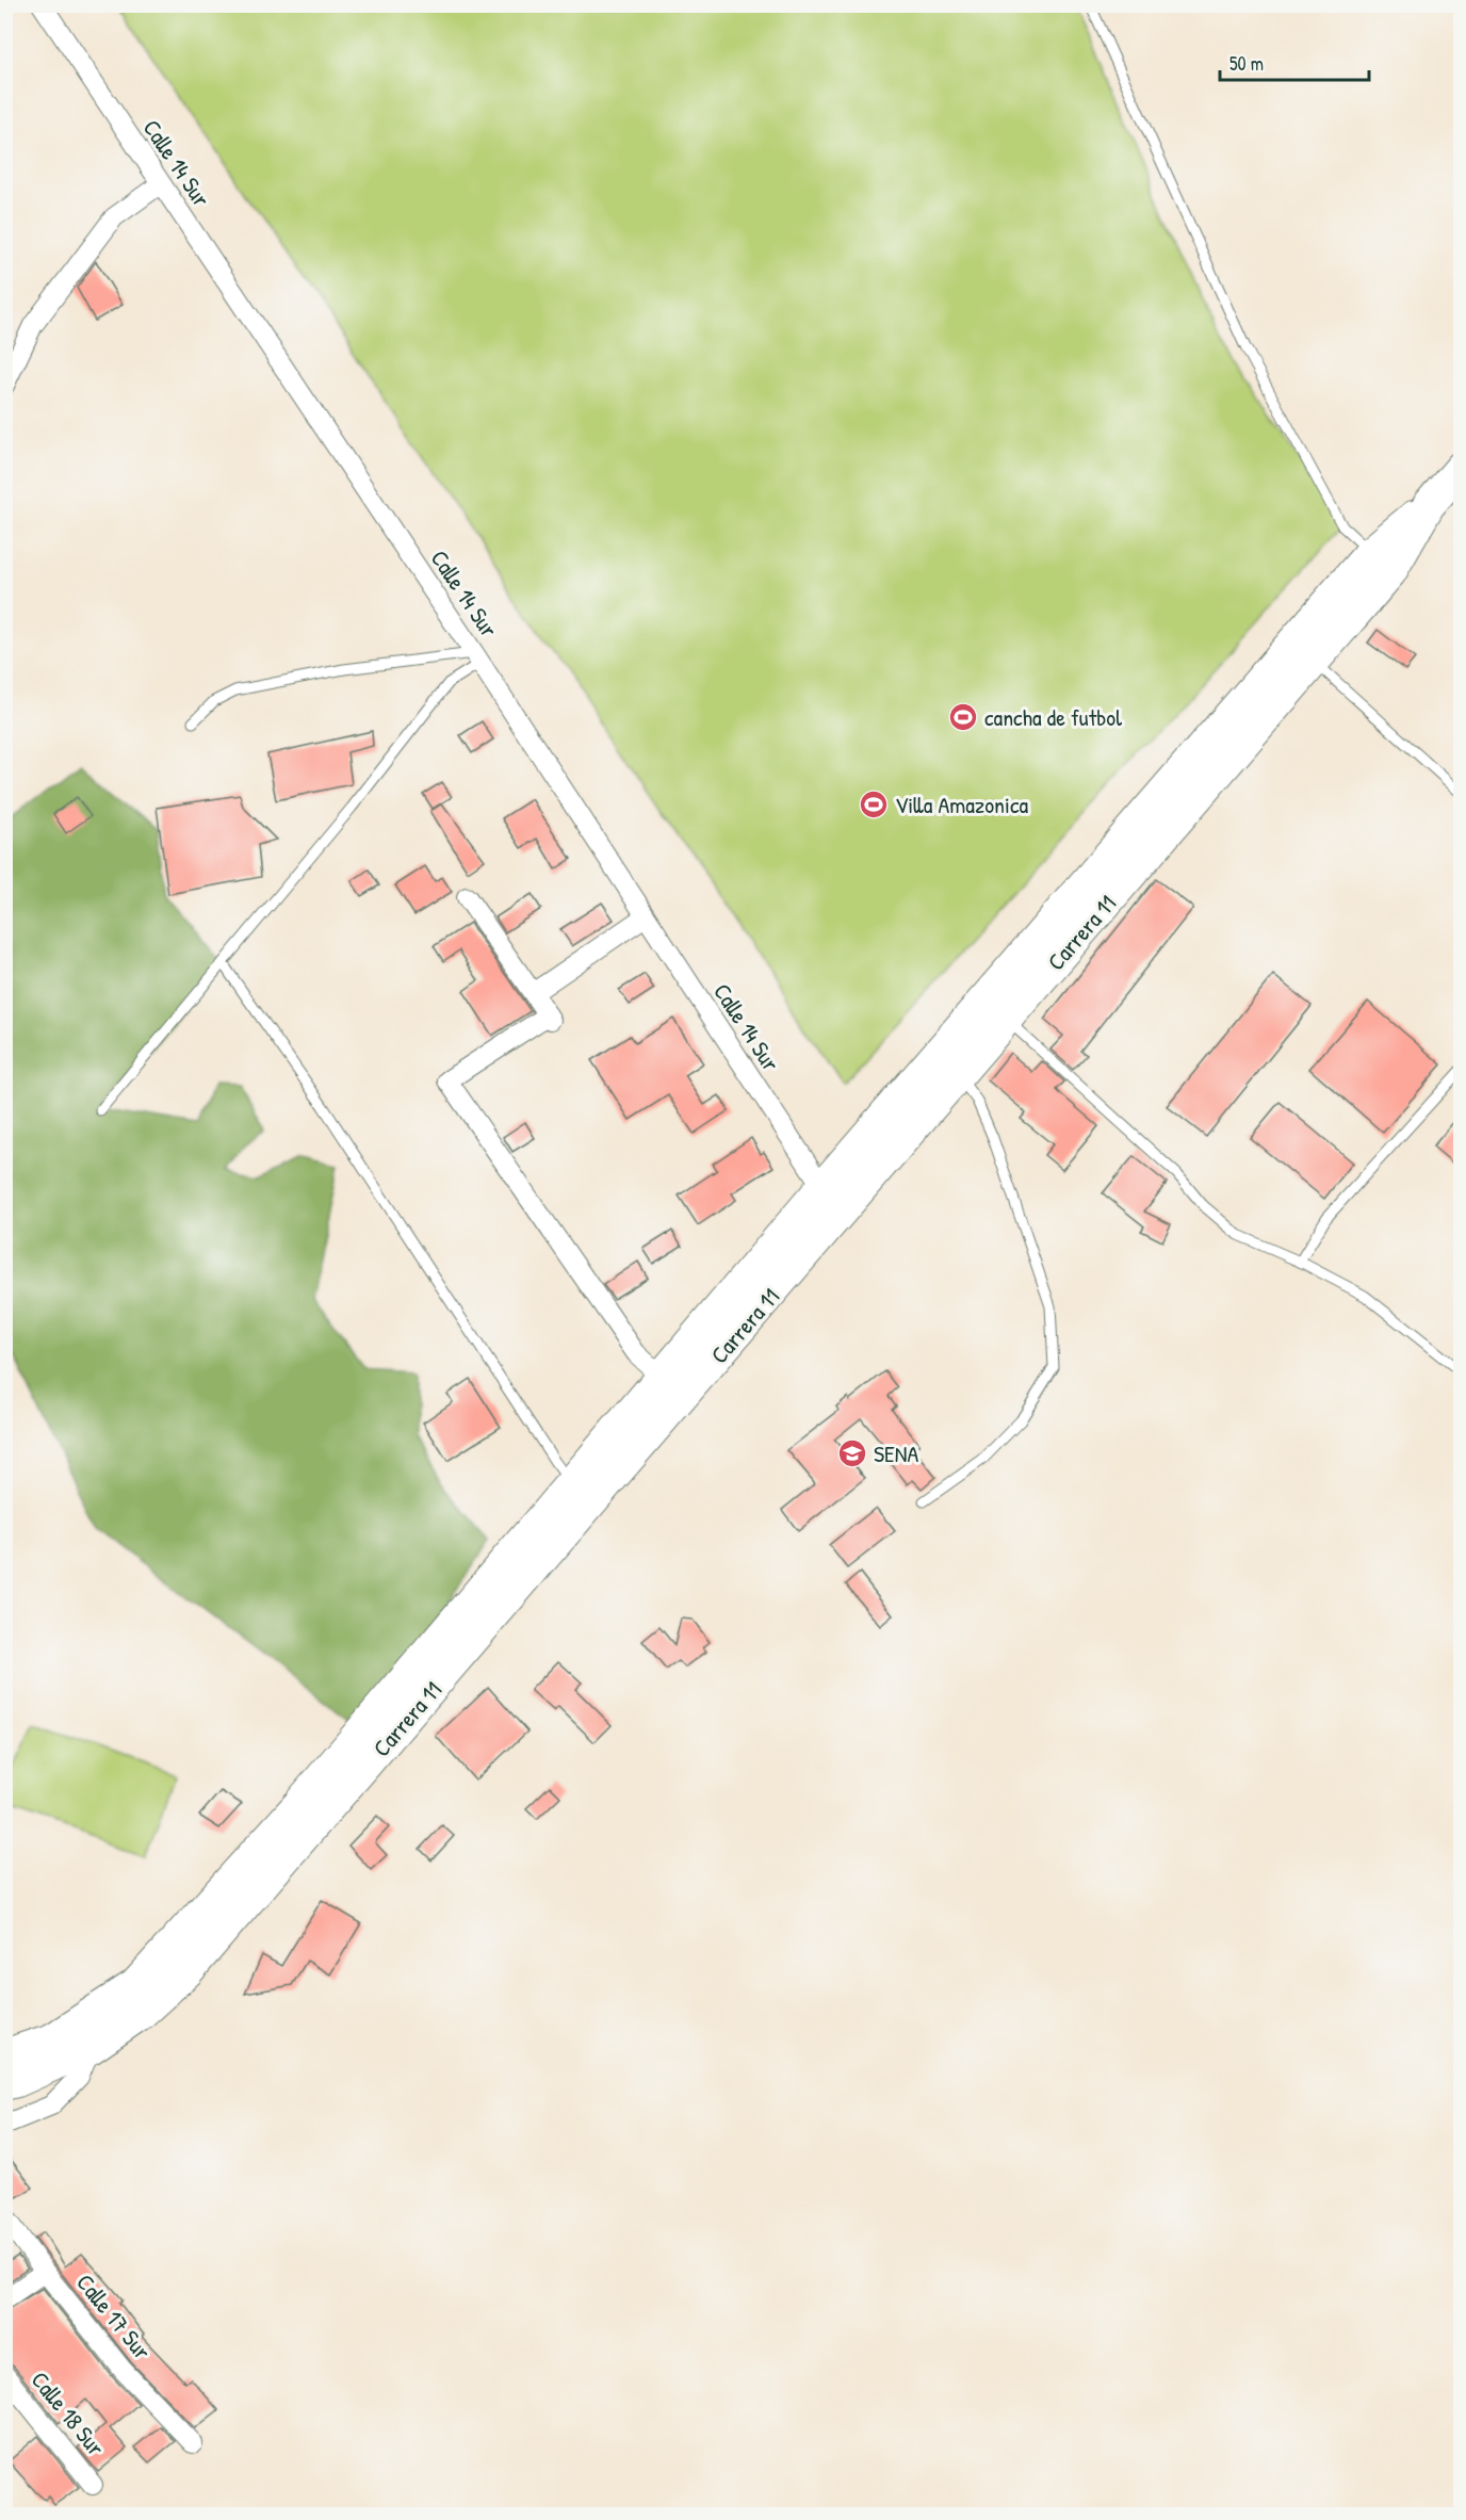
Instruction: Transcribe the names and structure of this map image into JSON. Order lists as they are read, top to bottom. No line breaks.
{"streets":{"main road":["Carrera 11"],"street":["Calle 14 Sur","Calle 17 Sur","Calle 18 Sur"]},"crossings":[["Calle 14 Sur","Carrera 11"]],"places":{"sports":["cancha de futbol","Villa Amazonica"],"school or university":["SENA"]},"scale_bar":"50 m"}
